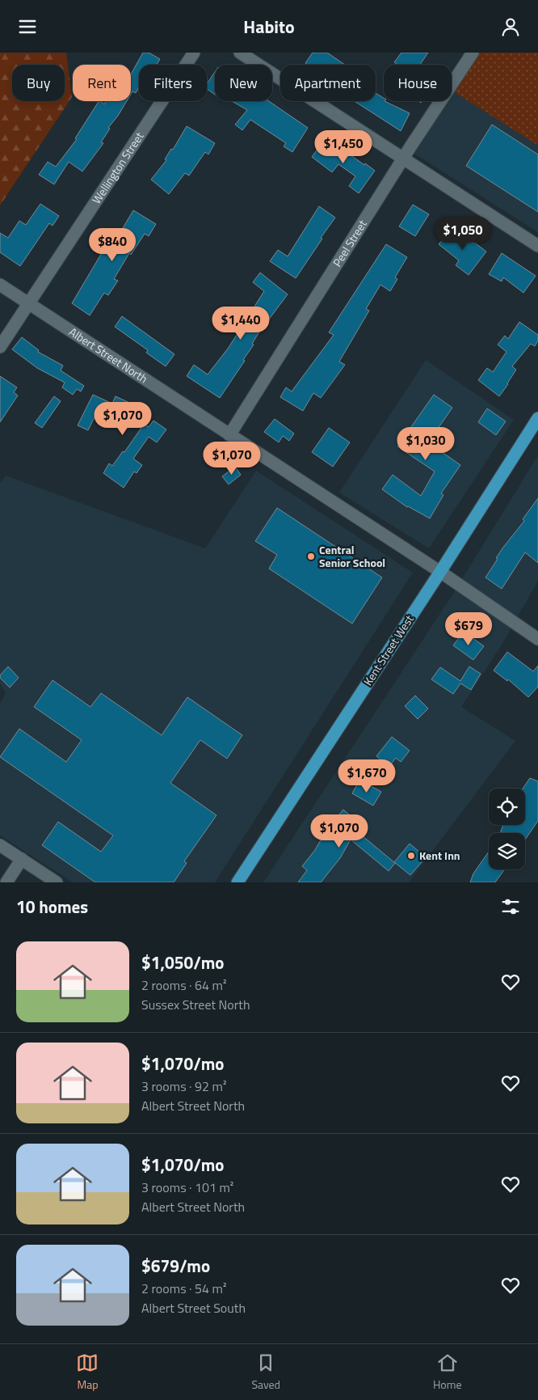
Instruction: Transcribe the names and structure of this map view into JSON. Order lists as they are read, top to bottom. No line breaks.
{"streets":{"main road":["Kent Street West"],"street":["Wellington Street","Peel Street","Albert Street North"]},"crossings":[["Wellington Street","Albert Street North"],["Peel Street","Albert Street North"],["Albert Street North","Kent Street West"]],"places":["Central Senior School","Kent Inn"],"page":{"header":"Habito","chip":["Buy","Rent","Filters","New","Apartment","House"],"price":["$1,450","$1,050","$840","$1,440","$1,070","$1,030","$1,070","$679","$1,670","$1,070"],"heading":"10 homes","list":[{"name":"$1,050/mo","note":"2 rooms · 64 m² · Sussex Street North"},{"name":"$1,070/mo","note":"3 rooms · 92 m² · Albert Street North"},{"name":"$1,070/mo","note":"3 rooms · 101 m² · Albert Street North"},{"name":"$679/mo","note":"2 rooms · 54 m² · Albert Street South"}],"tabs":["Map","Saved","Home"]}}
